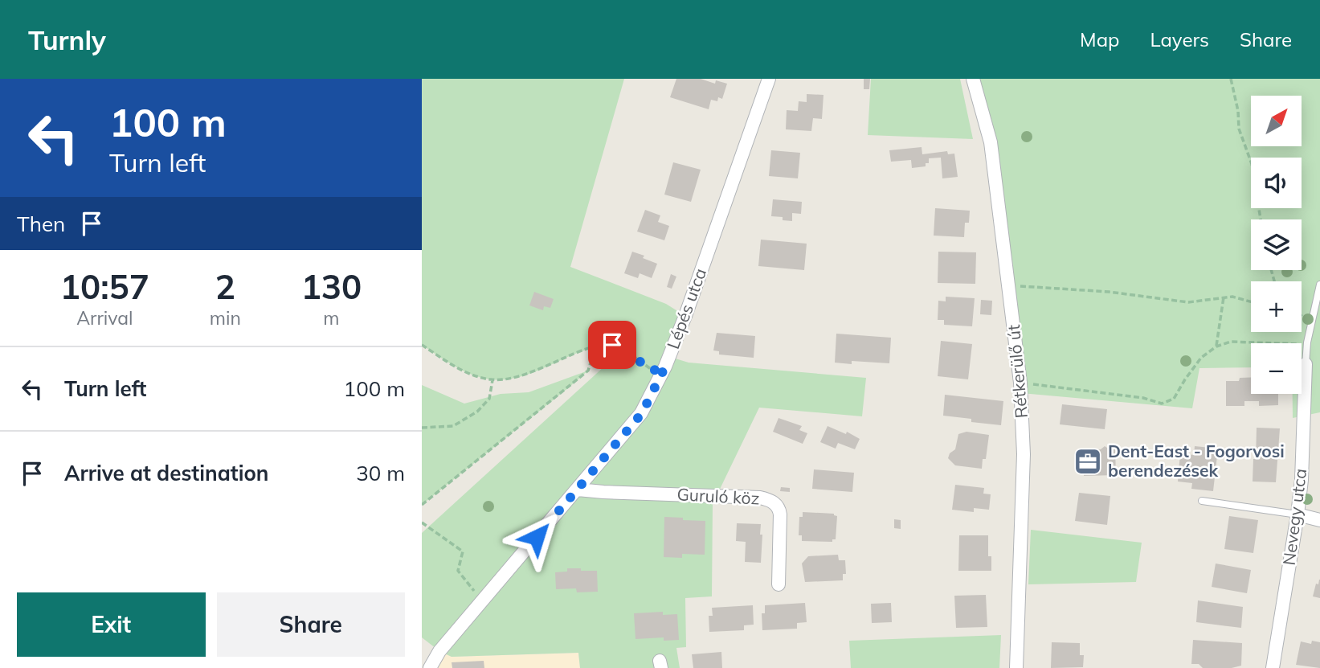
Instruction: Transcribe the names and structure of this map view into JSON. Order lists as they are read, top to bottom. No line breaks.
{"streets":{"street":["Lépés utca","Rétkerülő út","Guruló köz","Nevegy utca"]},"crossings":[["Lépés utca","Guruló köz"]],"places":{"office":["Dent-East - Fogorvosi berendezések"]},"north":"top right","page":{"header":"Turnly","nav":["Map","Layers","Share"],"turn":["100 m","Turn left"],"map_buttons":["+","−"],"then":"Then","eta":["10:57","Arrival","2","min","130","m"],"list":[{"name":"Turn left","value":"100 m"},{"name":"Arrive at destination","value":"30 m"}],"buttons":["Exit","Share"]}}
